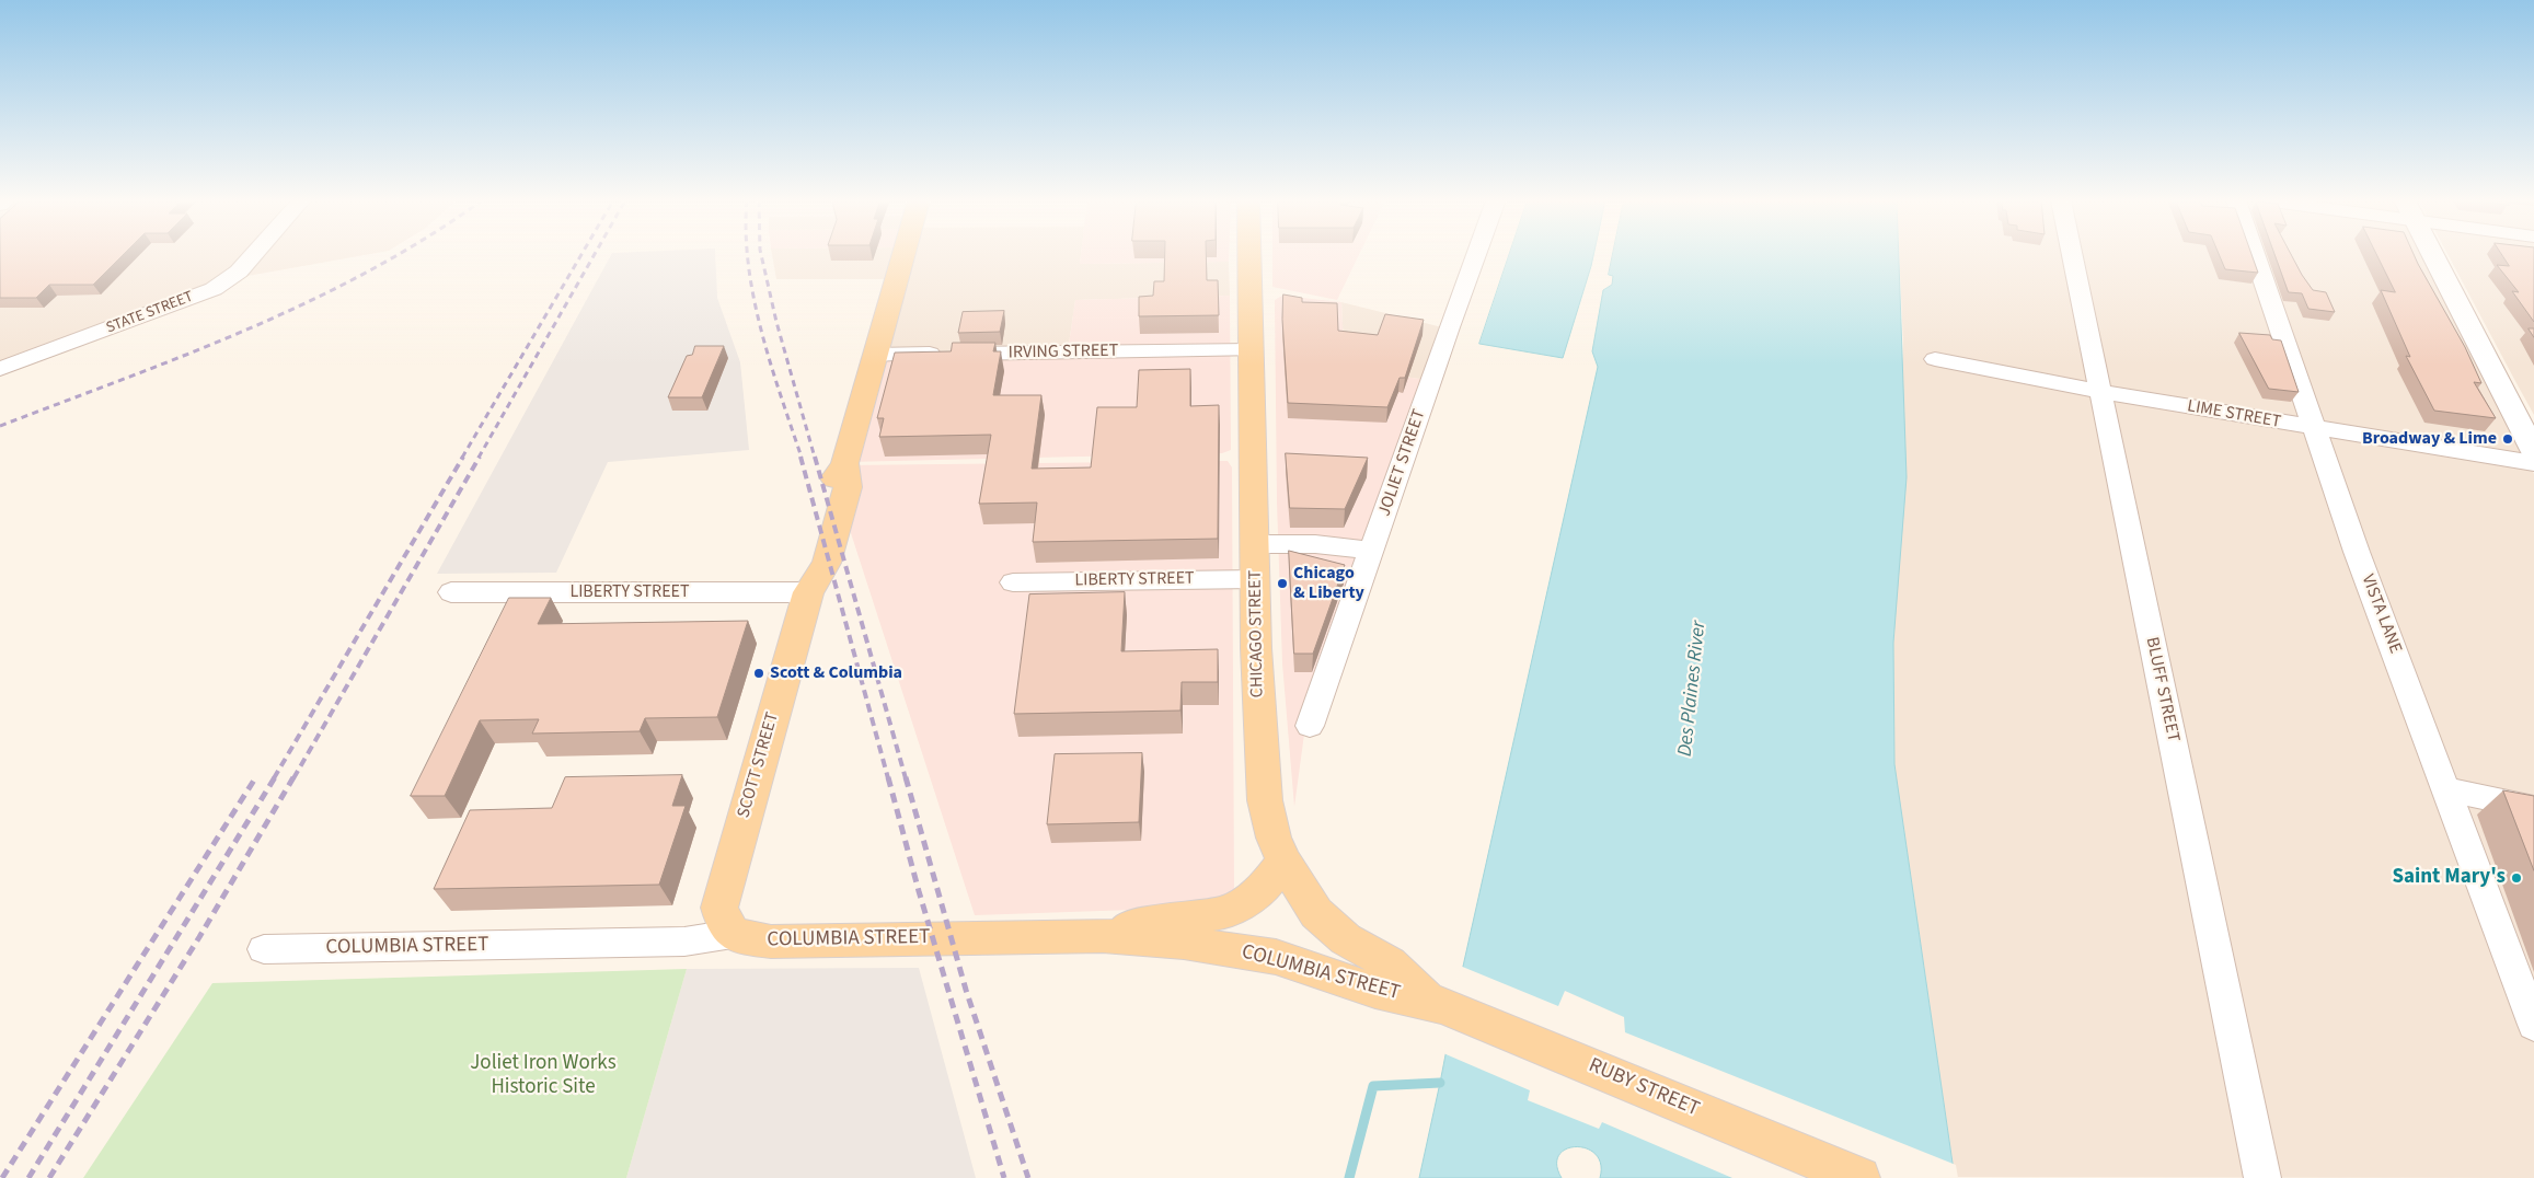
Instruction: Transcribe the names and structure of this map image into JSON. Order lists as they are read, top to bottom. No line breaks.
{"streets":{"main road":["CHICAGO STREET","SCOTT STREET","COLUMBIA STREET","RUBY STREET"],"street":["STATE STREET","IRVING STREET","LIME STREET","JOLIET STREET","LIBERTY STREET","VISTA LANE","BLUFF STREET"]},"crossings":[["IRVING STREET","CHICAGO STREET"],["IRVING STREET","SCOTT STREET"],["LIME STREET","VISTA LANE"],["LIME STREET","BLUFF STREET"],["LIBERTY STREET","CHICAGO STREET"],["LIBERTY STREET","SCOTT STREET"],["CHICAGO STREET","COLUMBIA STREET"],["CHICAGO STREET","RUBY STREET"],["SCOTT STREET","COLUMBIA STREET"],["COLUMBIA STREET","RUBY STREET"]],"water":["Des Plaines River"],"parks":["Joliet Iron Works Historic Site"],"places":["Broadway & Lime","Chicago & Liberty","Scott & Columbia","Saint Mary's"]}
